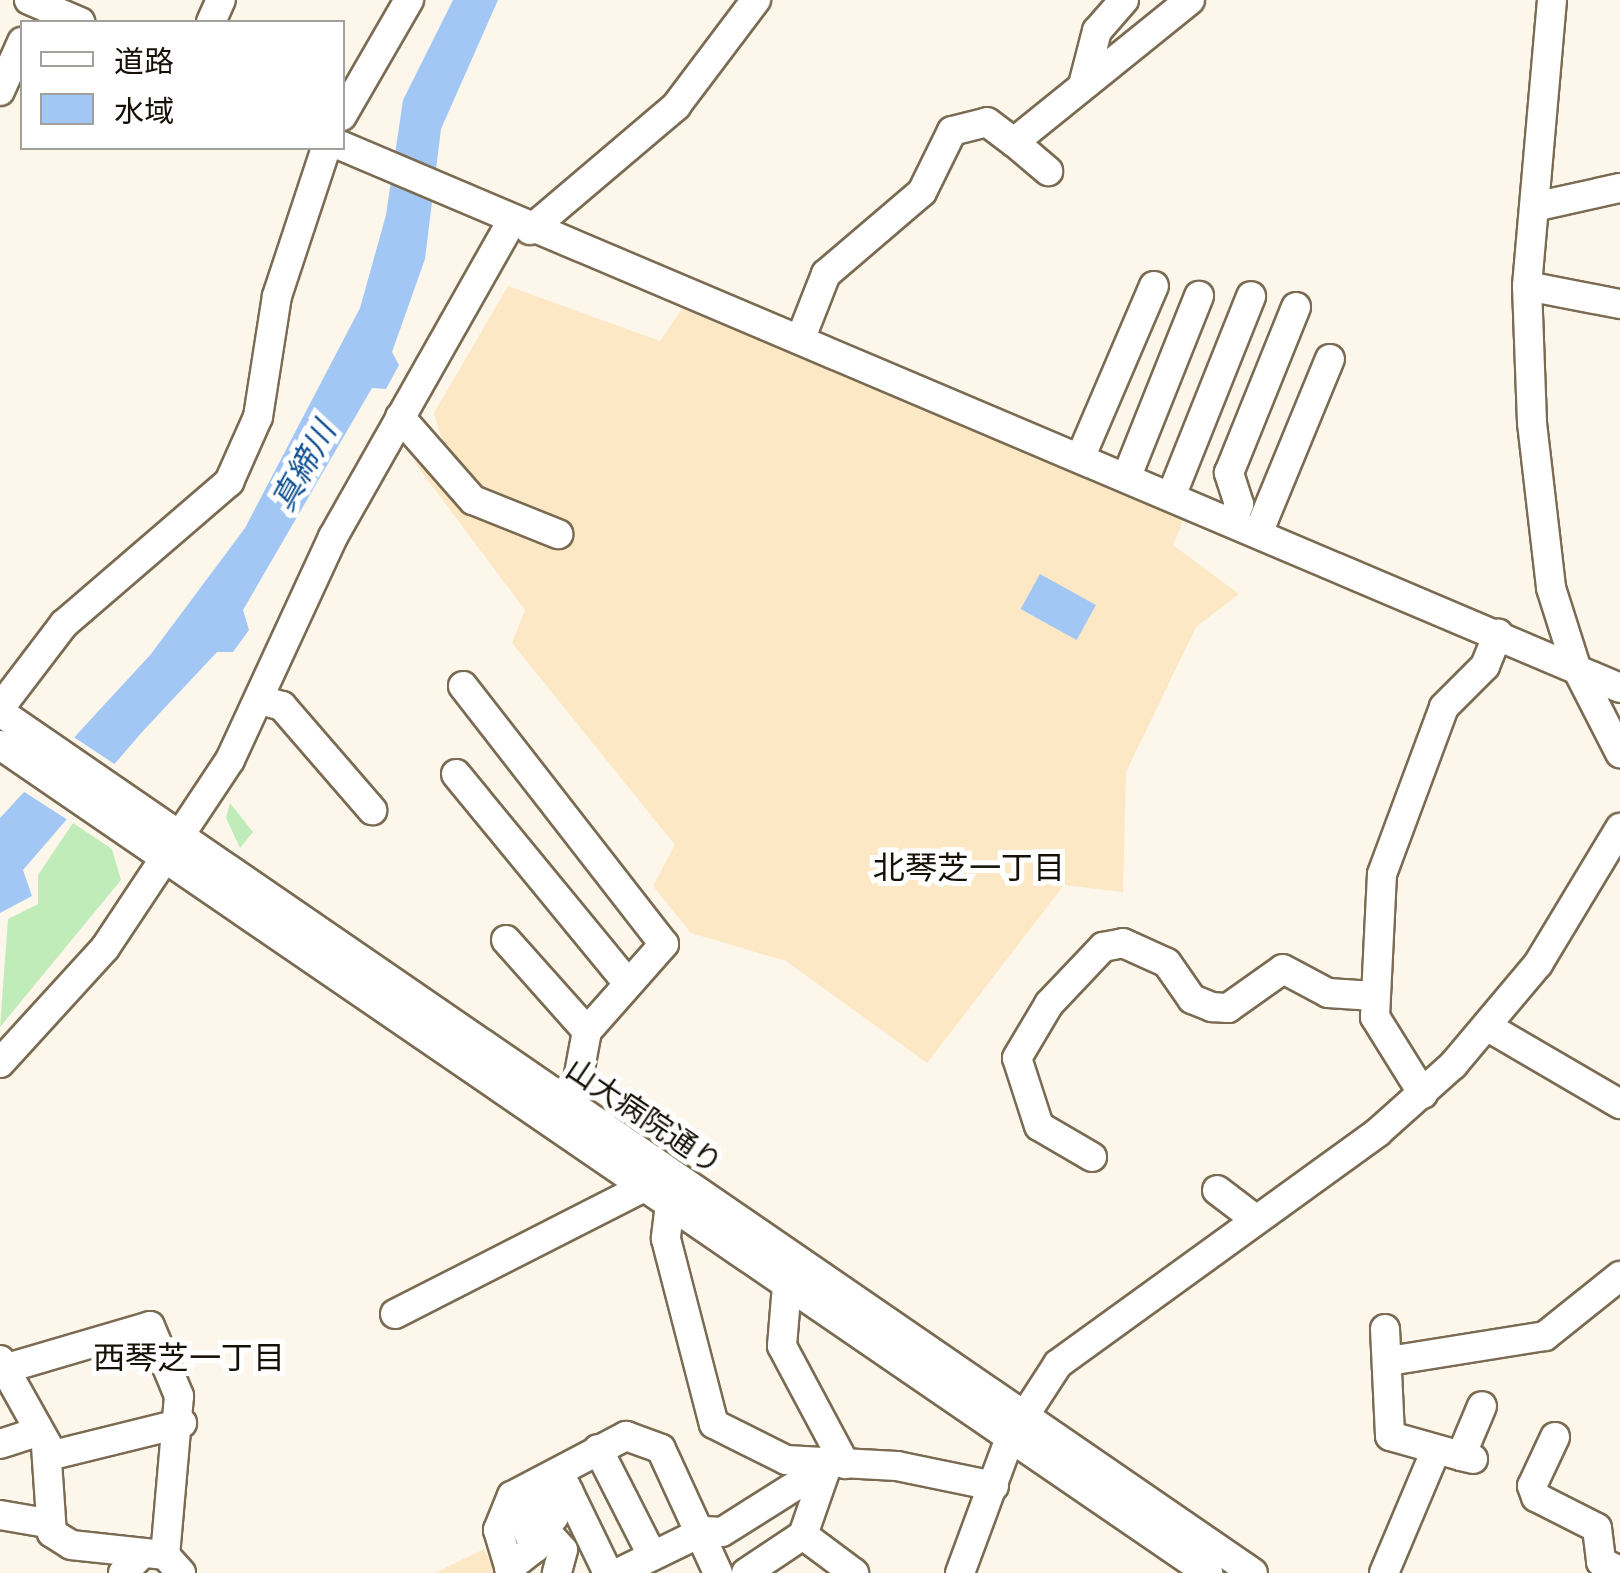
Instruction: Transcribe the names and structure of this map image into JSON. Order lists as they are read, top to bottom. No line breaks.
{"streets":{"street":["山大病院通り"]},"districts":["北琴芝一丁目","西琴芝一丁目"],"water":["真締川"],"legend":["道路","水域"]}
